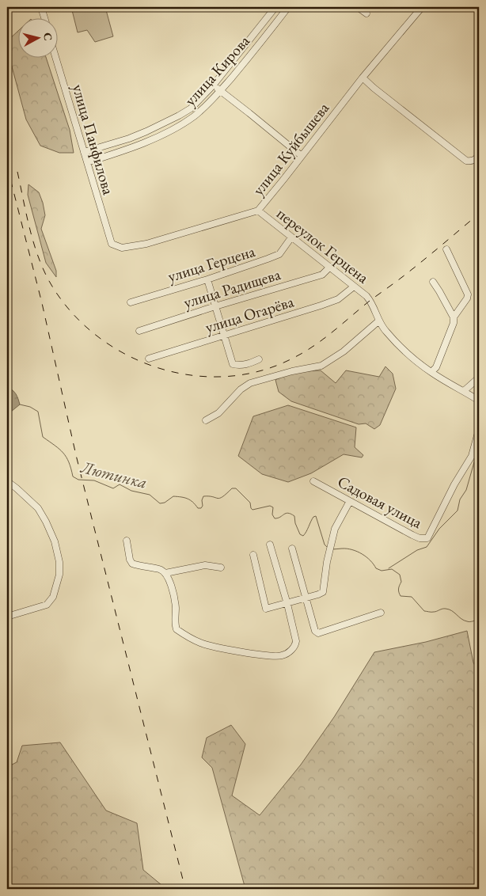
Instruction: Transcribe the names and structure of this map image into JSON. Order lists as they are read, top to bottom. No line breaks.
{"streets":{"street":["улица Кирова","улица Панфилова","улица Куйбышева","переулок Герцена","улица Герцена","улица Радищева","улица Огарёва","Садовая улица"]},"crossings":[["улица Кирова","улица Панфилова"],["улица Панфилова","улица Куйбышева"],["улица Куйбышева","переулок Герцена"],["переулок Герцена","улица Герцена"],["переулок Герцена","улица Радищева"],["переулок Герцена","улица Огарёва"]],"water":["Лютинка"],"north":"right"}
